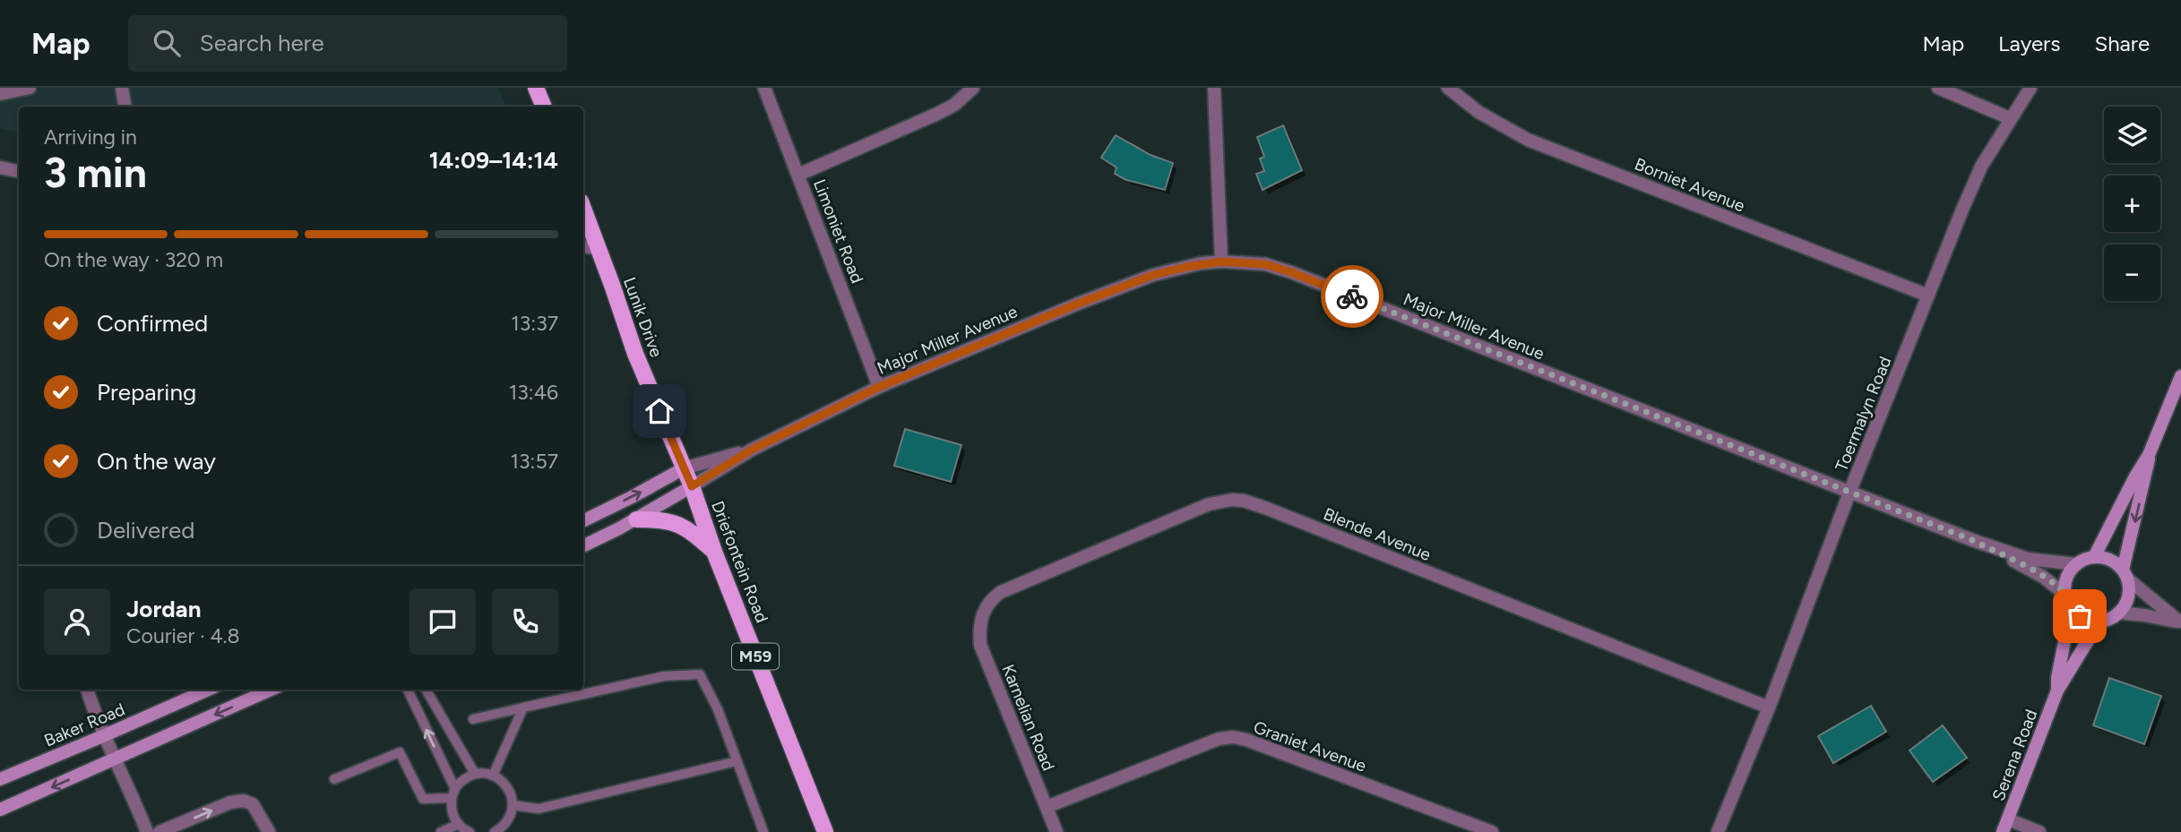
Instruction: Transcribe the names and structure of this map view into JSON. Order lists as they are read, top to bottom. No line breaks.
{"streets":{"main road":["Lunik Drive","Driefontein Road","M59","Baker Road","Serena Road"],"street":["Borniet Avenue","Limoniet Road","Major Miller Avenue","Toermalyn Road","Blende Avenue","Karnelian Road","Graniet Avenue"]},"crossings":[["Borniet Avenue","Toermalyn Road"],["Limoniet Road","Major Miller Avenue"],["Lunik Drive","Major Miller Avenue"],["Lunik Drive","Driefontein Road"],["Major Miller Avenue","Toermalyn Road"],["Major Miller Avenue","Driefontein Road"],["Major Miller Avenue","Serena Road"],["Toermalyn Road","Blende Avenue"],["Blende Avenue","Karnelian Road"],["Karnelian Road","Graniet Avenue"]],"page":{"header":"Map","search":"Search here","nav":["Map","Layers","Share"],"map_buttons":["+","−"],"heading":["3 min","Arriving in","14:09–14:14"],"panel":["Jordan","Courier · 4.8"],"bar":"On the way · 320 m","list":[["Confirmed","13:37"],["Preparing","13:46"],["On the way","13:57"],"Delivered"]}}
